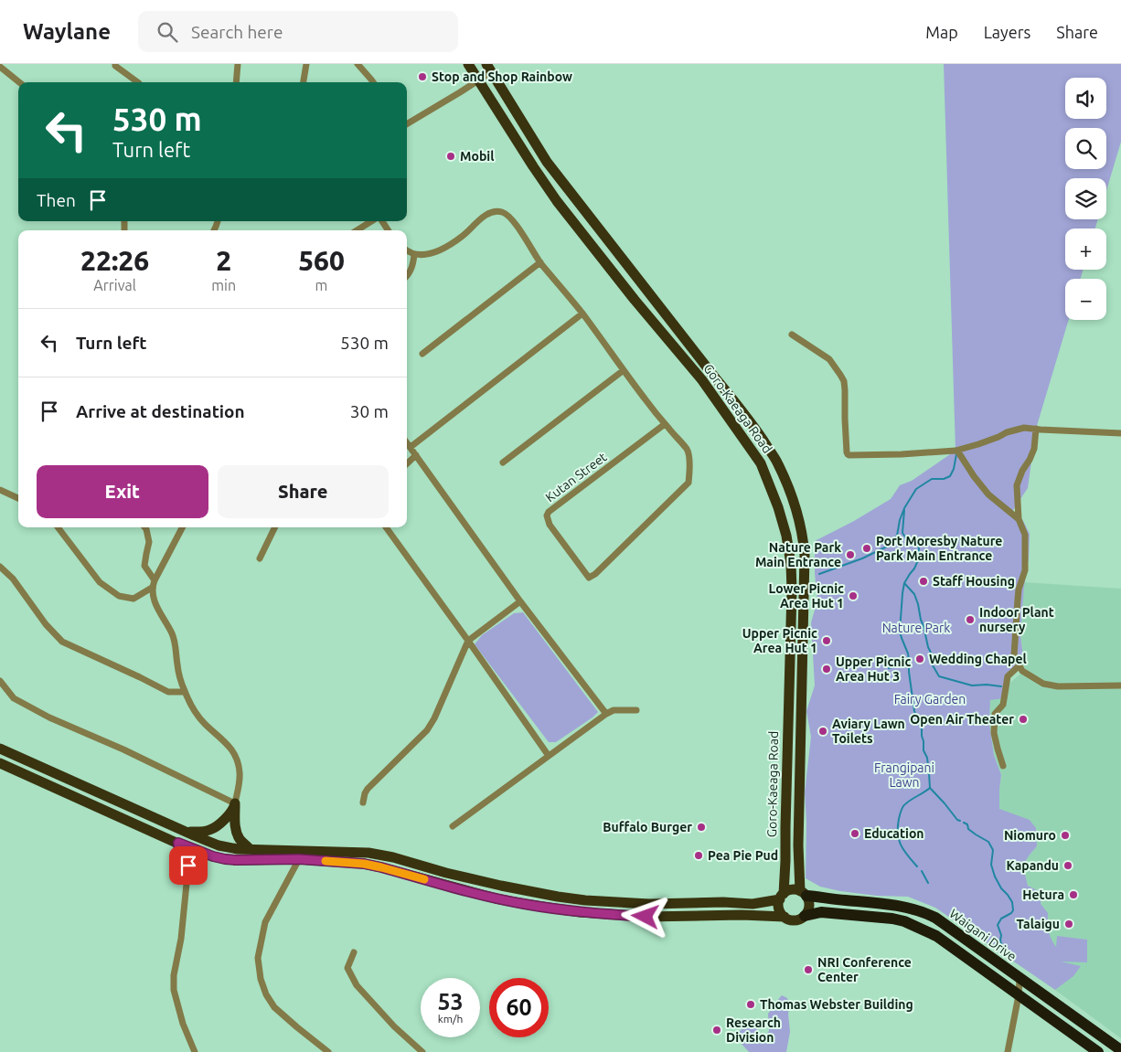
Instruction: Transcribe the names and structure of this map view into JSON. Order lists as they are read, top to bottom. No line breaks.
{"streets":{"highway":["Waigani Drive"],"main road":["Goro-Kaeaga Road"],"street":["Kutan Street"]},"crossings":[["Goro-Kaeaga Road","Waigani Drive"]],"parks":["Nature Park","Fairy Garden","Frangipani Lawn"],"places":["Stop and Shop Rainbow","Mobil","Port Moresby Nature Park Main Entrance","Nature Park Main Entrance","Staff Housing","Lower Picnic Area Hut 1","Indoor Plant nursery","Upper Picnic Area Hut 1","Wedding Chapel","Upper Picnic Area Hut 3","Open Air Theater","Aviary Lawn Toilets","Buffalo Burger","Education","Niomuro","Pea Pie Pud","Kapandu","Hetura","Talaigu","NRI Conference Center","Thomas Webster Building","Research Division"],"page":{"header":"Waylane","search":"Search here","nav":["Map","Layers","Share"],"map_buttons":["+","−"],"turn":["530 m","Turn left"],"then":"Then","eta":["22:26","Arrival","2","min","560","m"],"list":[{"name":"Turn left","value":"530 m"},{"name":"Arrive at destination","value":"30 m"}],"buttons":["Exit","Share"],"speed":"53 km/h","limit":"60"}}
